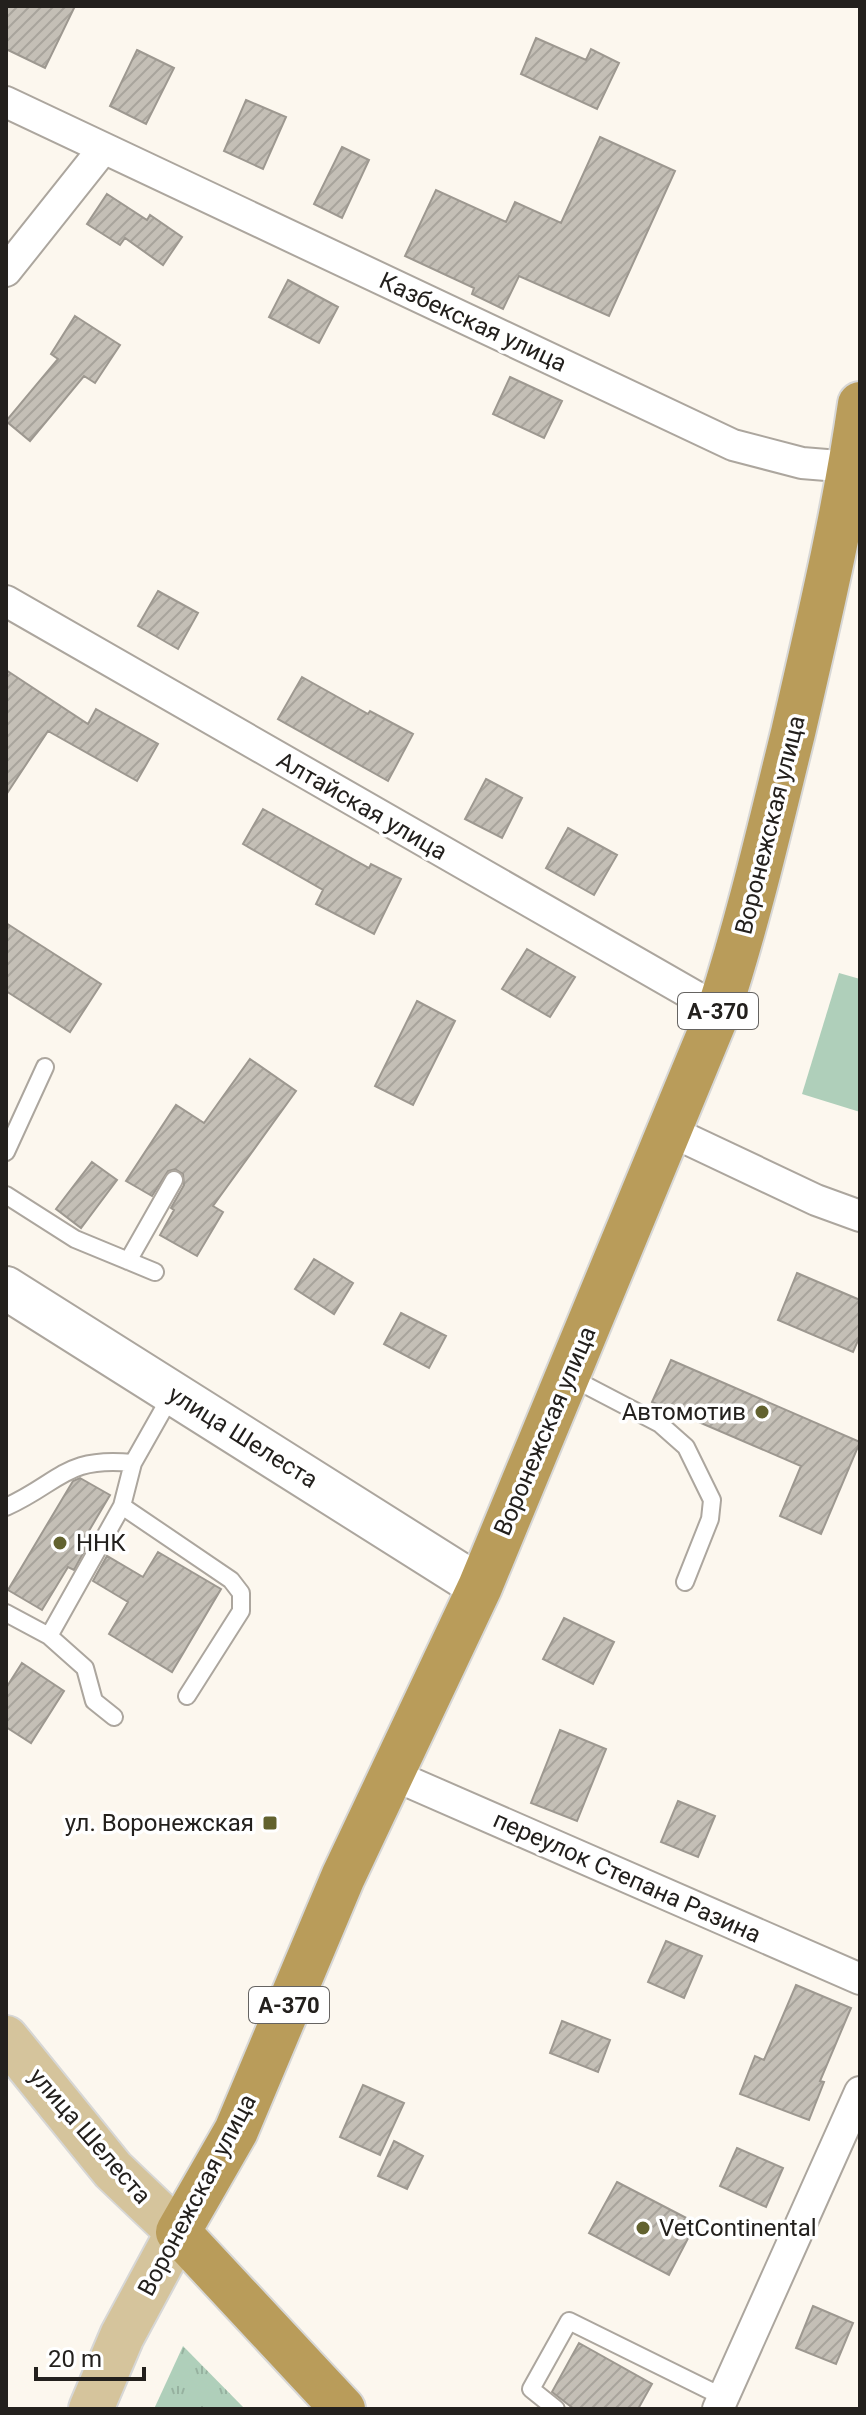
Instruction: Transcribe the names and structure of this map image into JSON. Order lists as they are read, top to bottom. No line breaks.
{"streets":{"highway":["Воронежская улица","А-370"],"main road":["улица Шелеста"],"street":["Казбекская улица","Алтайская улица","переулок Степана Разина"]},"crossings":[["Казбекская улица","Воронежская улица"],["Алтайская улица","Воронежская улица"],["Воронежская улица","улица Шелеста"],["Воронежская улица","переулок Степана Разина"]],"places":{"other":["Автомотив","ННК","VetContinental"],"transit":["ул. Воронежская"]},"scale_bar":"20 m"}
